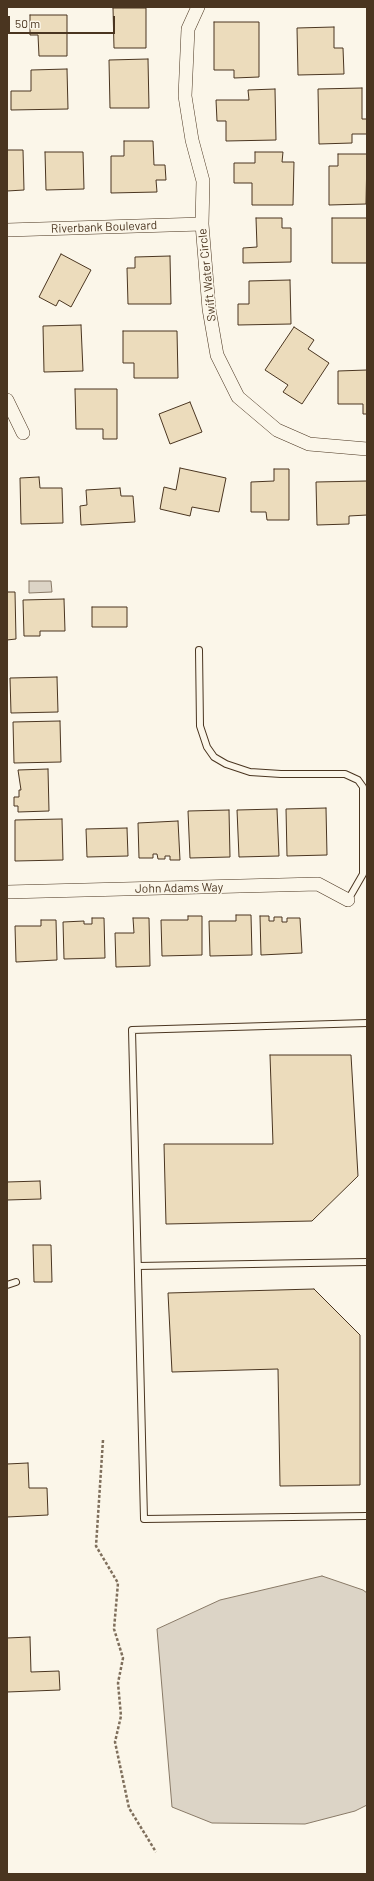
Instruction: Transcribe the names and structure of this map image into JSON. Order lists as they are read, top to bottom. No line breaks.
{"streets":{"street":["Riverbank Boulevard","Swift Water Circle","John Adams Way"]},"crossings":[["Riverbank Boulevard","Swift Water Circle"]],"scale_bar":"50 m"}
